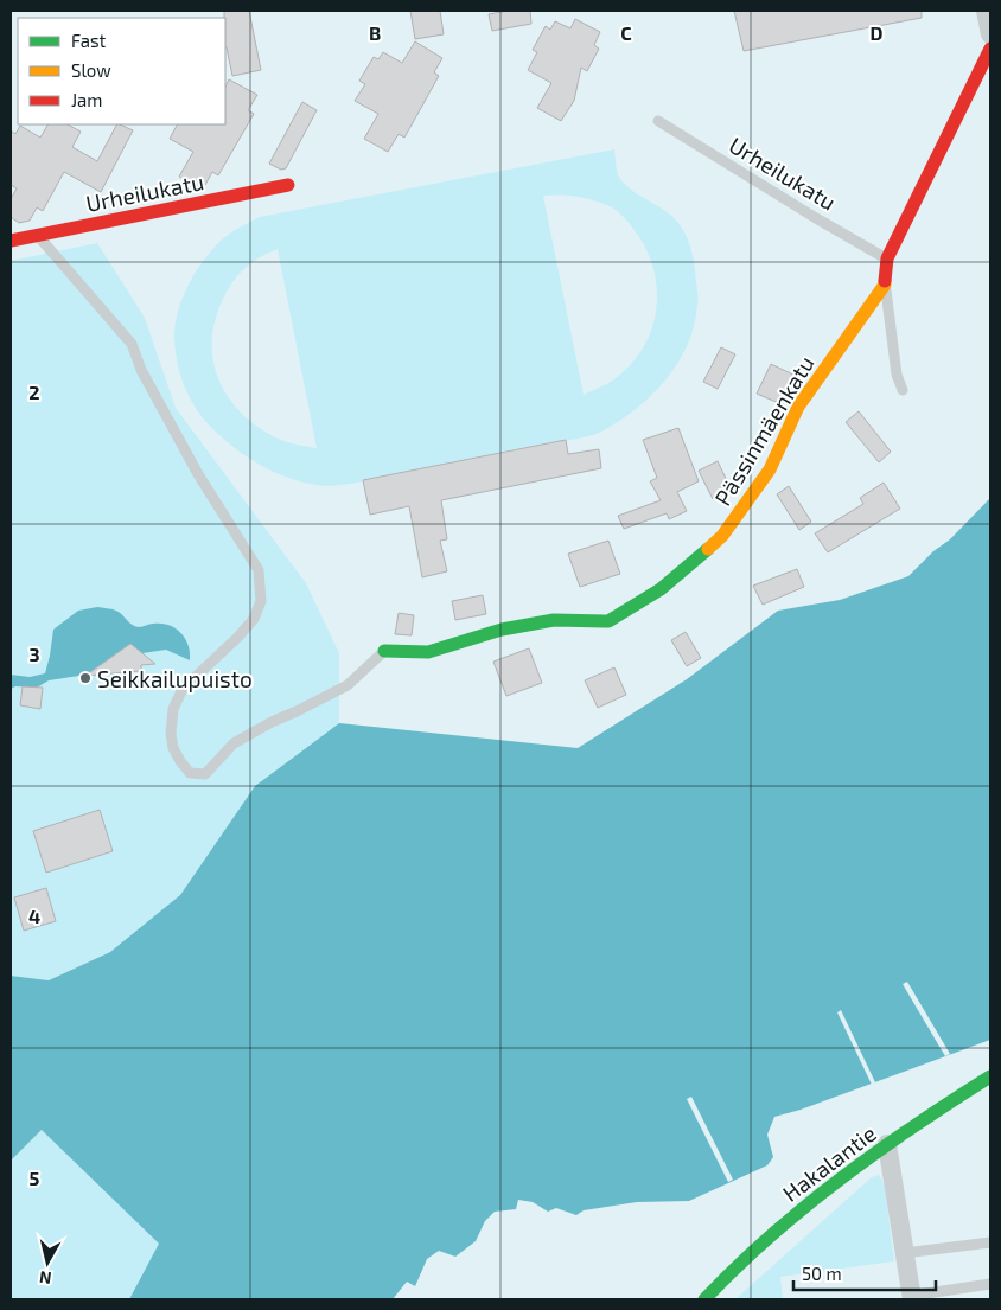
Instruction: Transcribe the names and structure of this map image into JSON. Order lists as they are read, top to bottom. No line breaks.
{"streets":{"street":["Urheilukatu","Pässinmäenkatu","Hakalantie"]},"places":["Seikkailupuisto"],"legend":["Fast","Slow","Jam"],"scale_bar":"50 m","north":"bottom","grid":{"columns":["B","C","D"],"rows":["2","3","4","5"]}}
